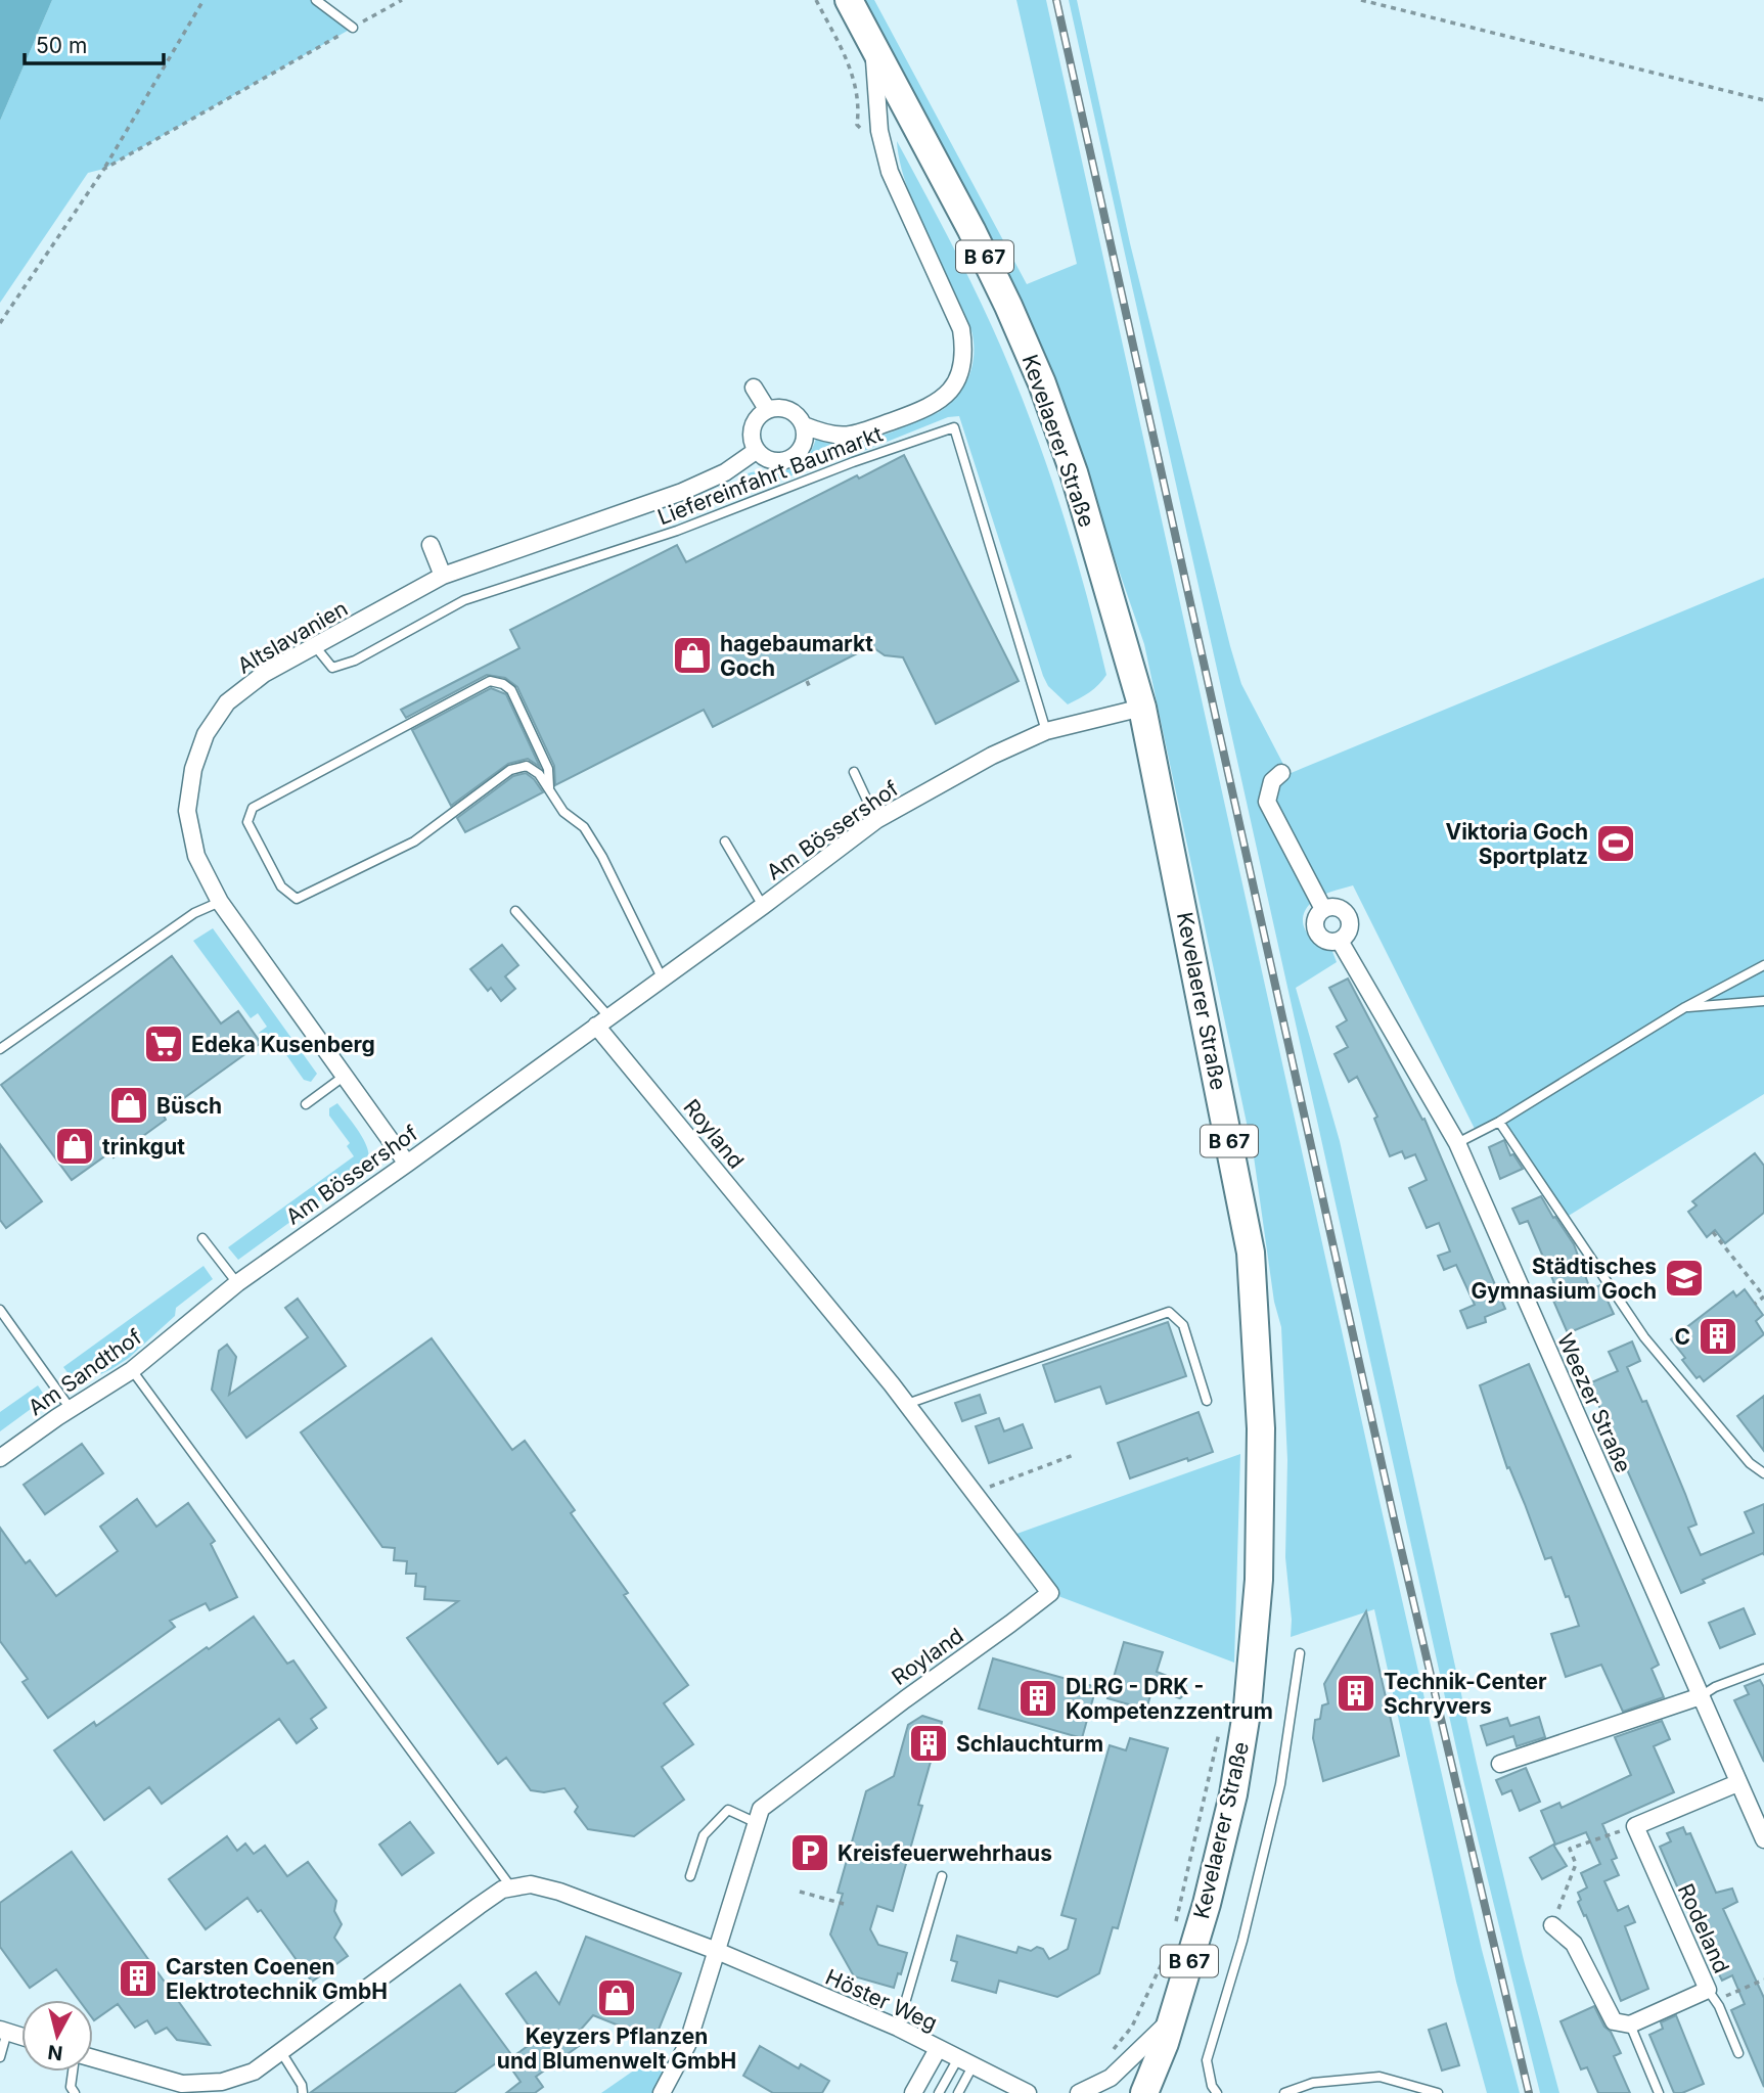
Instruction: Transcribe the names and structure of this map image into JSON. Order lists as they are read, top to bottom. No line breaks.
{"streets":{"main road":["B 67","Kevelaerer Straße"],"street":["Altslavanien","Am Bössershof","Royland","Am Sandthof","Weezer Straße","Rodeland","Höster Weg"],"lane":["Liefereinfahrt Baumarkt"]},"crossings":[["Kevelaerer Straße","Am Bössershof"],["Liefereinfahrt Baumarkt","Altslavanien"],["Liefereinfahrt Baumarkt","Am Bössershof"],["Altslavanien","Am Bössershof"],["Am Bössershof","Royland"],["Am Bössershof","Am Sandthof"],["Royland","Höster Weg"]],"places":{"shop":["hagebaumarkt Goch","Büsch","trinkgut","Keyzers Pflanzen und Blumenwelt GmbH"],"sports":["Viktoria Goch Sportplatz"],"supermarket":["Edeka Kusenberg"],"school or university":["Städtisches Gymnasium Goch"],"building":["C","Technik-Center Schryvers","DLRG - DRK - Kompetenzzentrum","Schlauchturm","Carsten Coenen Elektrotechnik GmbH"],"parking":["Kreisfeuerwehrhaus"]},"scale_bar":"50 m","north":"bottom"}
